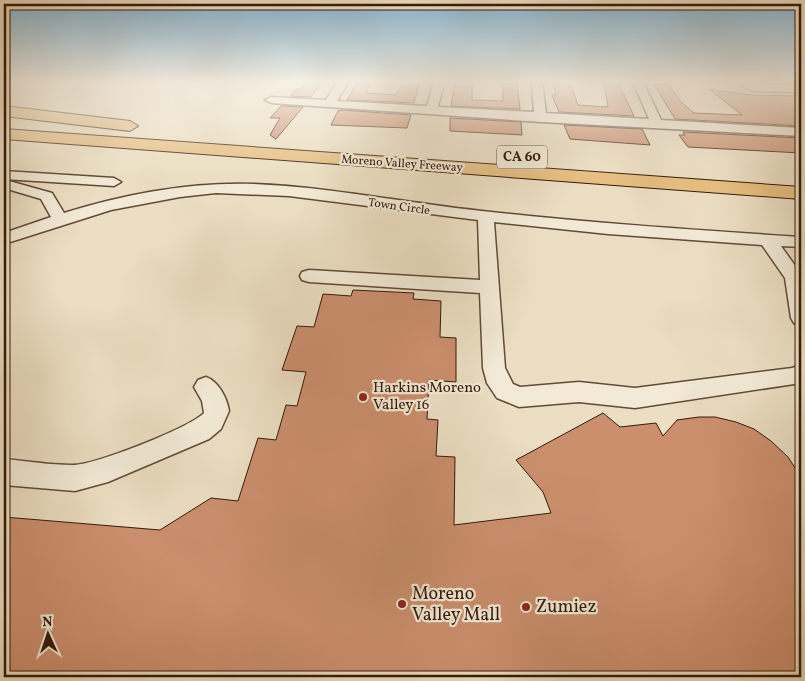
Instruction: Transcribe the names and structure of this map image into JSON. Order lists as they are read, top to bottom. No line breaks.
{"streets":{"highway":["CA 60","Moreno Valley Freeway"],"street":["Town Circle"]},"places":["Harkins Moreno Valley 16","Moreno Valley Mall","Zumiez"],"north":"top"}
